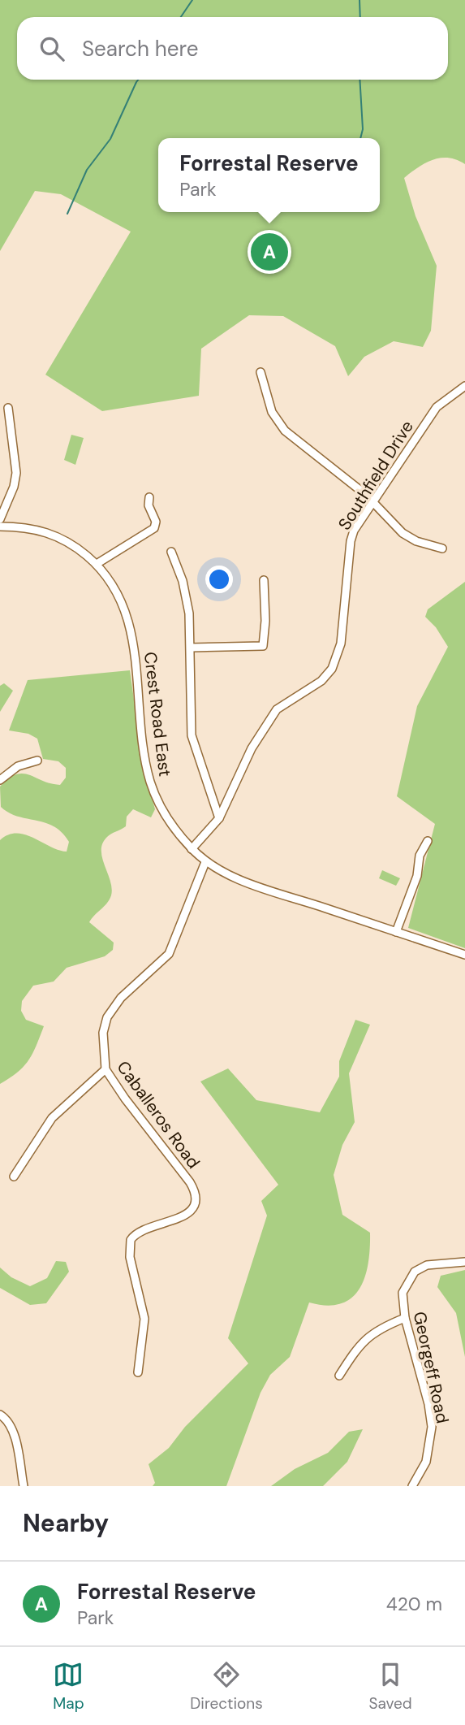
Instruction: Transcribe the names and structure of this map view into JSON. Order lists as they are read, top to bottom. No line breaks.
{"streets":{"street":["Southfield Drive","Crest Road East","Caballeros Road","Georgeff Road"]},"crossings":[["Southfield Drive","Crest Road East"],["Crest Road East","Caballeros Road"]],"page":{"search":"Search here","popup":["Forrestal Reserve","Park"],"pins":"A","heading":"Nearby","list":[{"mark":"A","name":"Forrestal Reserve","note":"Park","value":"420 m"}],"nav":["Map","Directions","Saved"]}}
